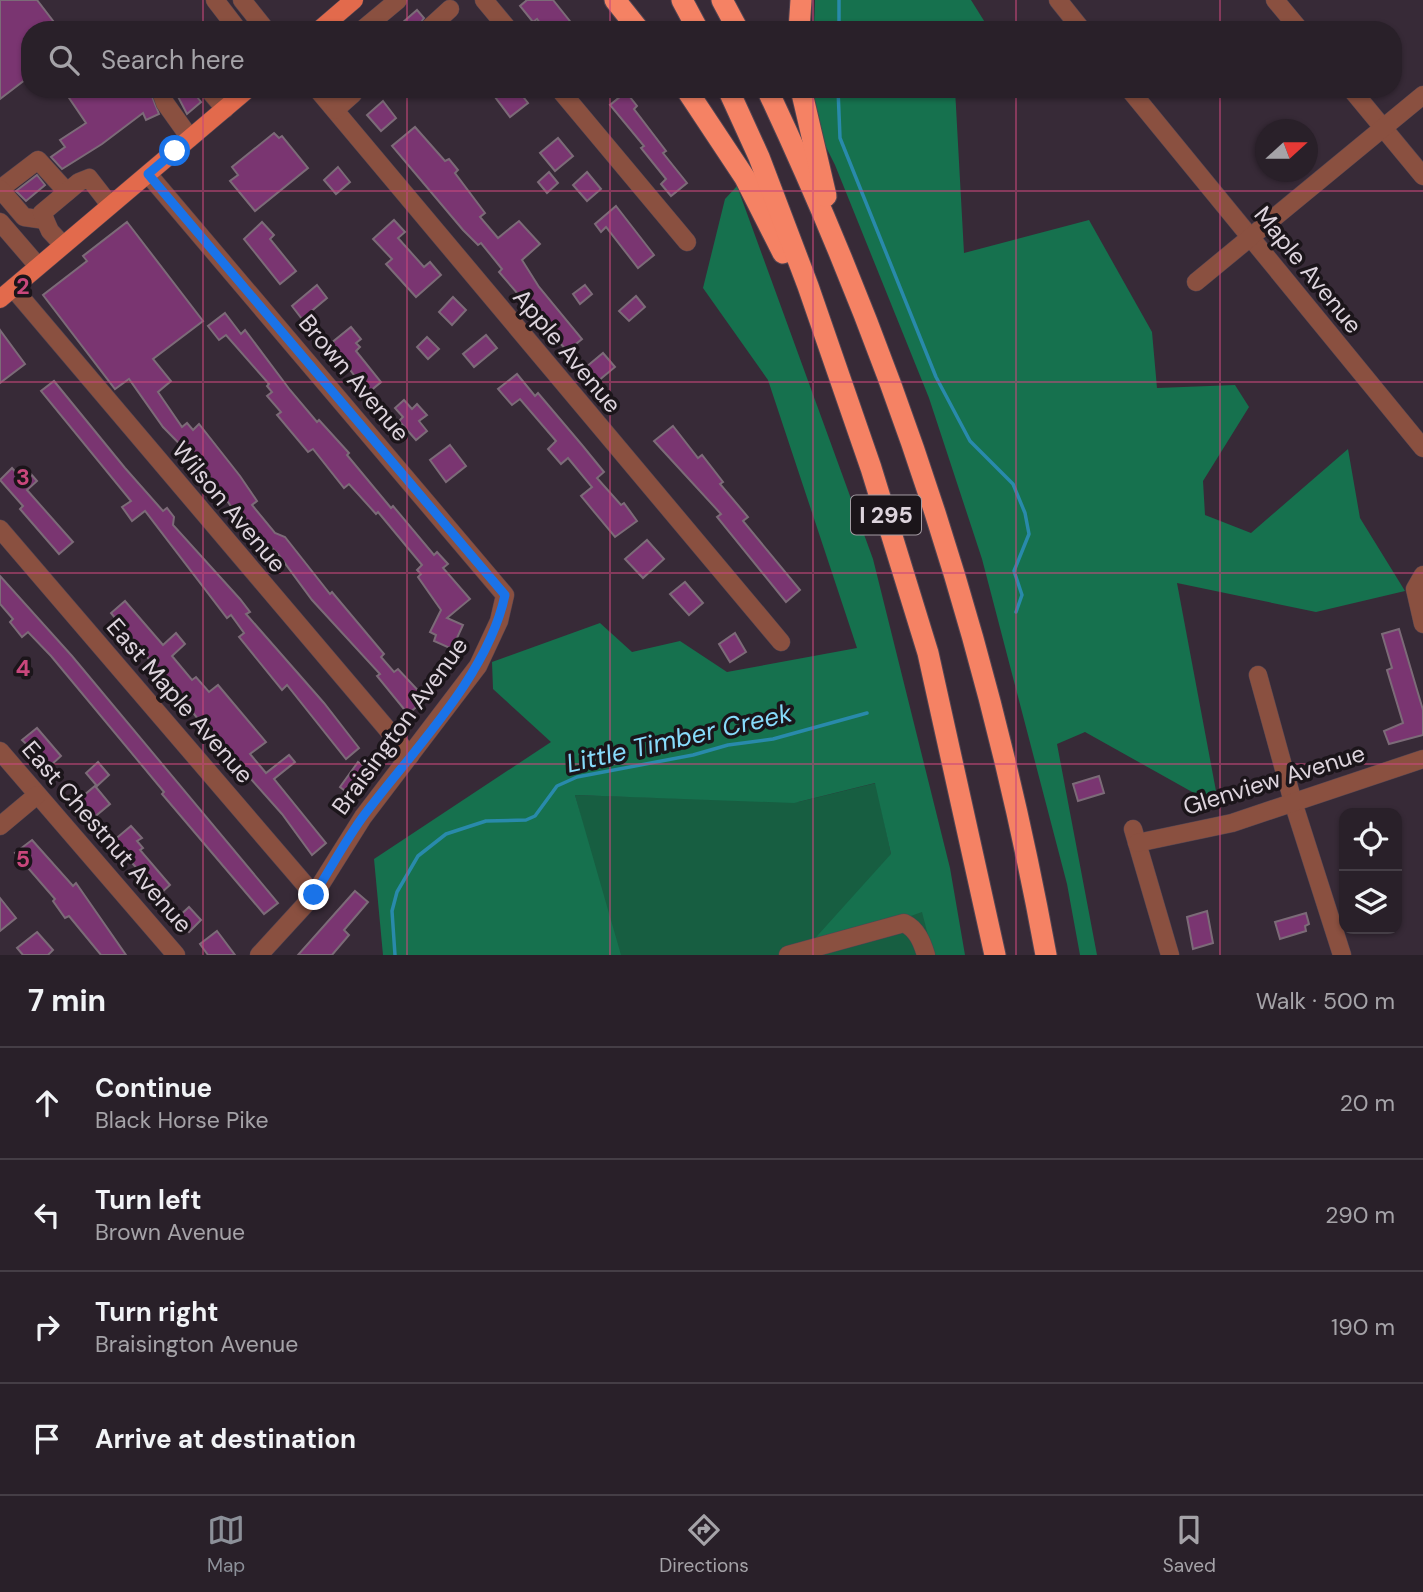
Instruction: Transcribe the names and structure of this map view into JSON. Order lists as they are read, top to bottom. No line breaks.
{"streets":{"highway":["I 295"],"street":["Maple Avenue","Apple Avenue","Brown Avenue","Wilson Avenue","East Maple Avenue","Braisington Avenue","Glenview Avenue","East Chestnut Avenue"]},"crossings":[["Brown Avenue","Braisington Avenue"],["Wilson Avenue","Braisington Avenue"],["East Maple Avenue","Braisington Avenue"]],"water":["Little Timber Creek"],"north":"right","page":{"search":"Search here","heading":["7 min","Walk · 500 m"],"list":[["Continue","Black Horse Pike","20 m"],["Turn left","Brown Avenue","290 m"],["Turn right","Braisington Avenue","190 m"],"Arrive at destination"],"nav":["Map","Directions","Saved"]},"grid":{"rows":["2","3","4","5"]}}
